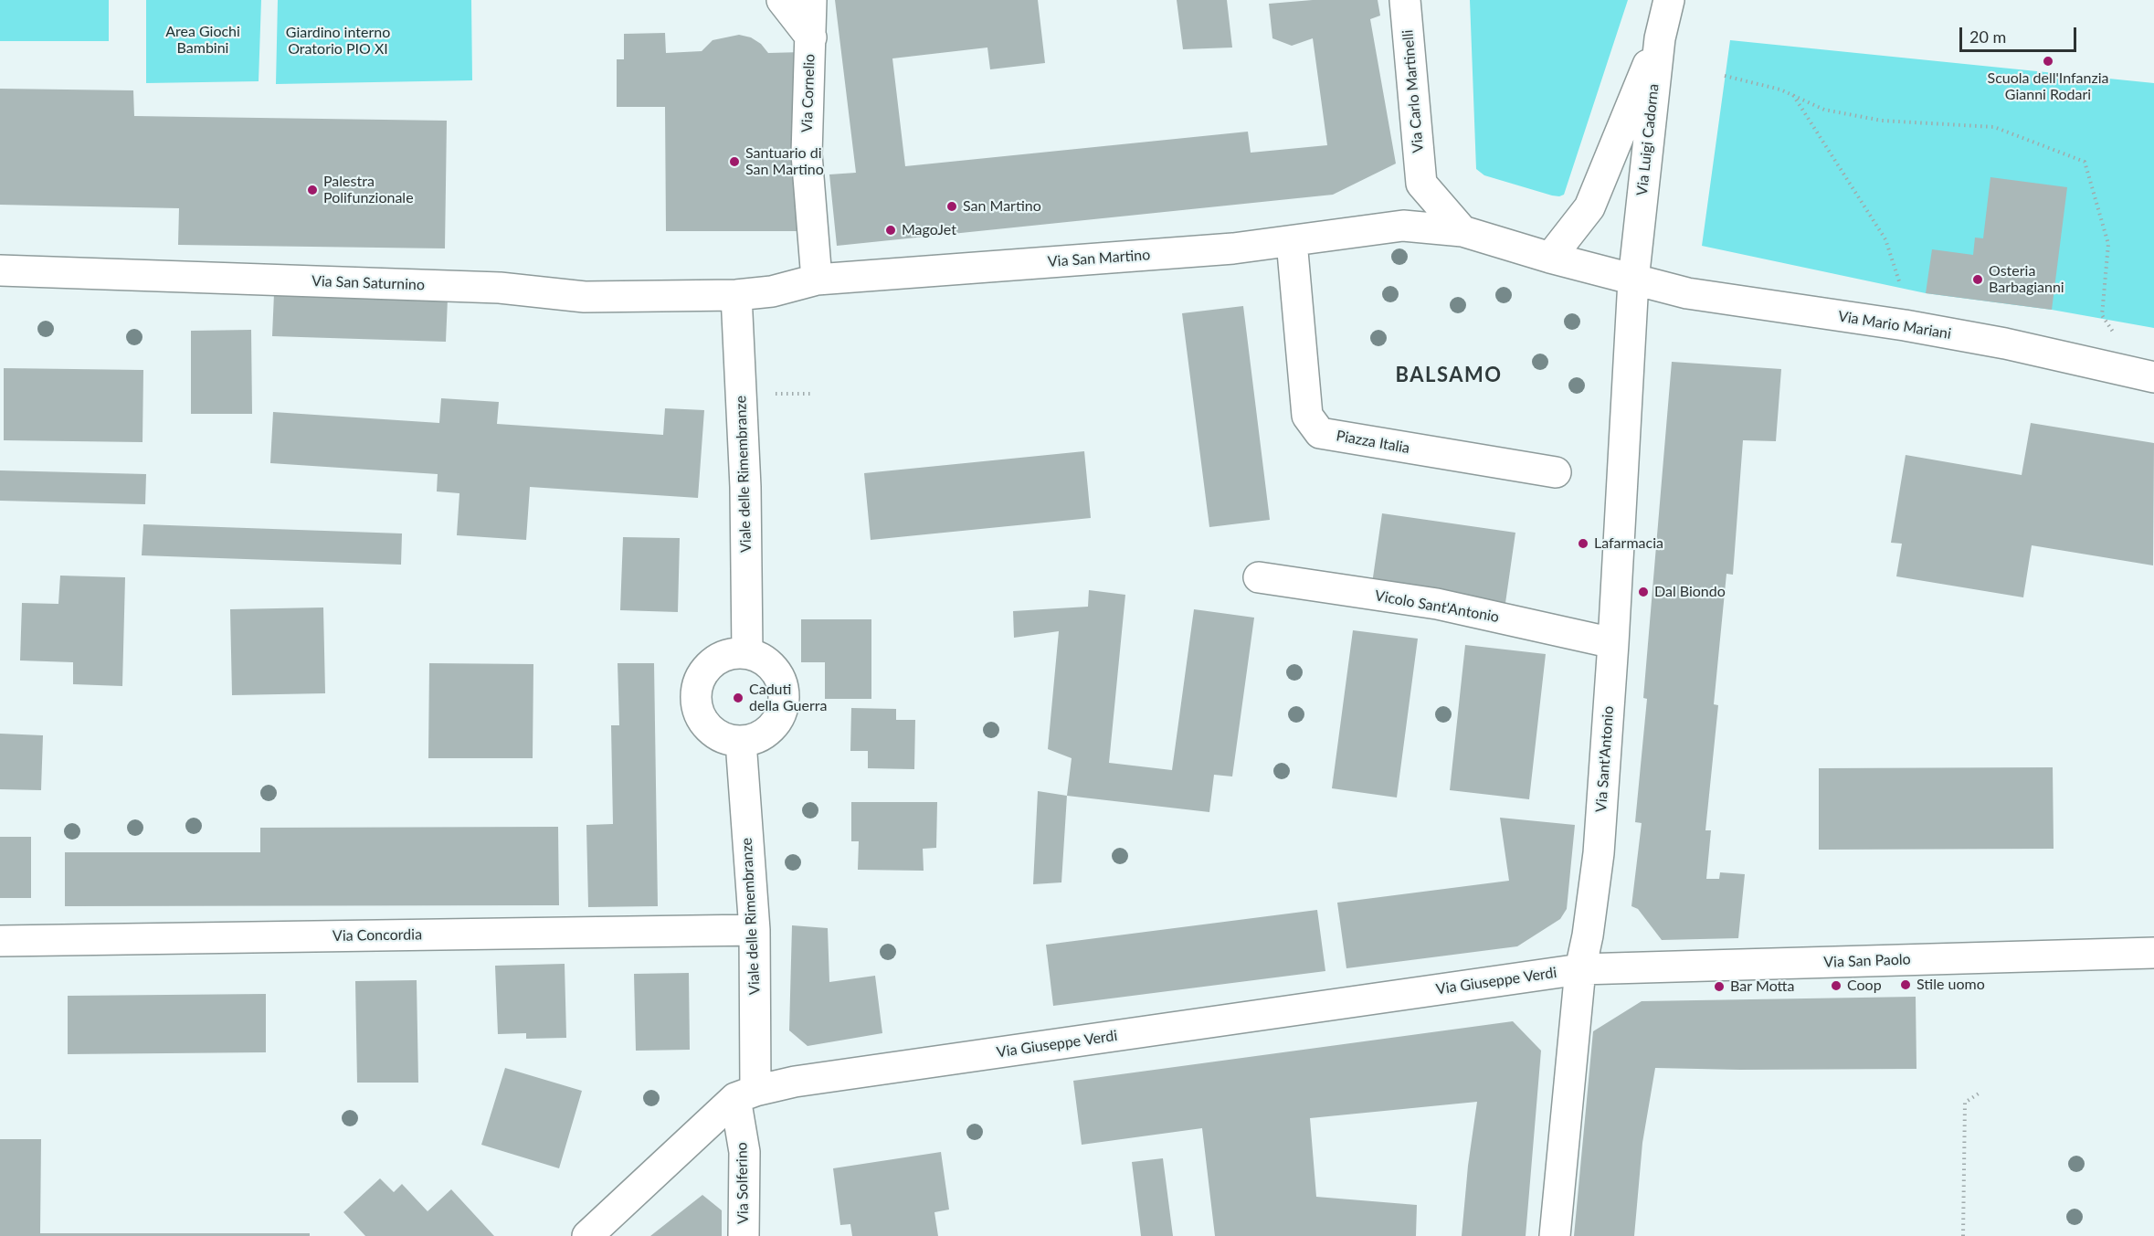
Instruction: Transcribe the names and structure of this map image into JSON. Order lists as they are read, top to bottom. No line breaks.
{"streets":{"street":["Via Carlo Martinelli","Via Cornelio","Via Luigi Cadorna","Via San Martino","Via San Saturnino","Via Mario Mariani","Piazza Italia","Viale delle Rimembranze","Vicolo Sant'Antonio","Via Sant'Antonio","Via Concordia","Via San Paolo","Via Giuseppe Verdi","Via Solferino"]},"crossings":[["Via Carlo Martinelli","Via San Martino"],["Via Cornelio","Via San Martino"],["Via Luigi Cadorna","Via Mario Mariani"],["Via Luigi Cadorna","Via Sant'Antonio"],["Via San Martino","Via San Saturnino"],["Via San Martino","Piazza Italia"],["Via San Martino","Viale delle Rimembranze"],["Via San Saturnino","Viale delle Rimembranze"],["Via Mario Mariani","Via Sant'Antonio"],["Viale delle Rimembranze","Via Concordia"],["Viale delle Rimembranze","Via Giuseppe Verdi"],["Viale delle Rimembranze","Via Solferino"],["Vicolo Sant'Antonio","Via Sant'Antonio"],["Via Sant'Antonio","Via San Paolo"],["Via Sant'Antonio","Via Giuseppe Verdi"],["Via San Paolo","Via Giuseppe Verdi"],["Via Giuseppe Verdi","Via Solferino"]],"districts":["BALSAMO"],"parks":["Area Giochi Bambini","Giardino interno Oratorio PIO XI"],"places":["Scuola dell'Infanzia Gianni Rodari","Santuario di San Martino","Palestra Polifunzionale","San Martino","MagoJet","Osteria Barbagianni","Lafarmacia","Dal Biondo","Caduti della Guerra","Stile uomo","Coop","Bar Motta"],"scale_bar":"20 m"}
